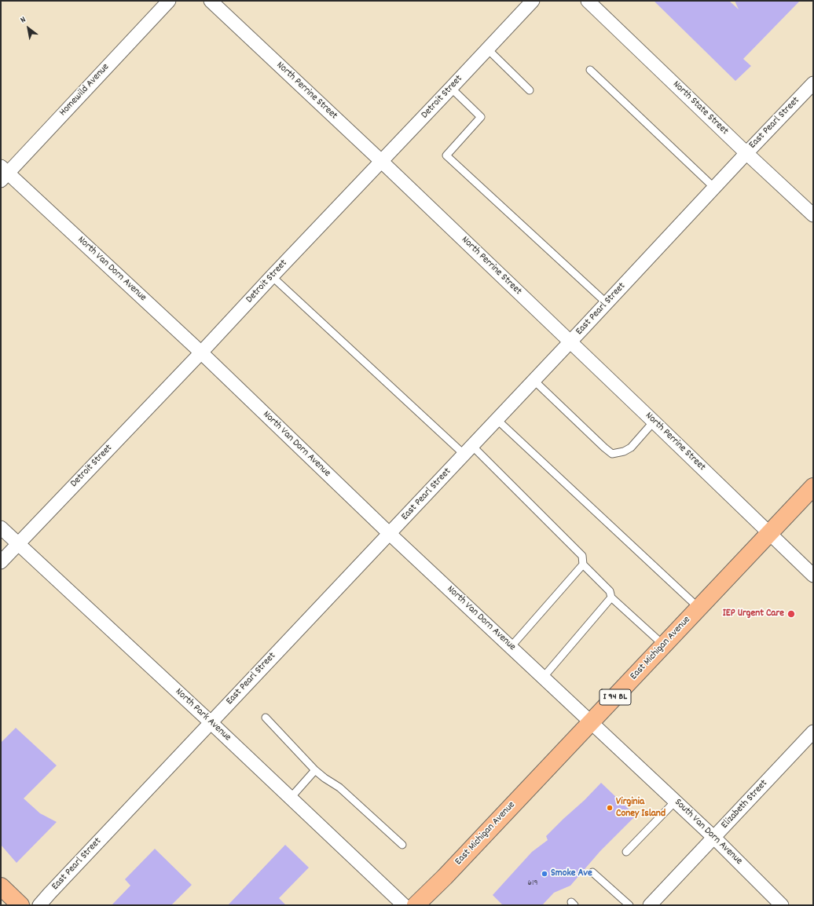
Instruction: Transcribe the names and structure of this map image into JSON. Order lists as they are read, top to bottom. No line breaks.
{"streets":{"main road":["East Michigan Avenue","I 94 BL"],"street":["Homewild Avenue","North Perrine Street","Detroit Street","North State Street","East Pearl Street","North Van Dorn Avenue","North Park Avenue","Elizabeth Street","South Van Dorn Avenue"]},"crossings":[["Homewild Avenue","North Van Dorn Avenue"],["North Perrine Street","Detroit Street"],["North Perrine Street","East Pearl Street"],["North Perrine Street","East Michigan Avenue"],["Detroit Street","North Van Dorn Avenue"],["Detroit Street","North Park Avenue"],["North State Street","East Pearl Street"],["East Pearl Street","North Van Dorn Avenue"],["East Pearl Street","North Park Avenue"],["North Van Dorn Avenue","East Michigan Avenue"],["North Van Dorn Avenue","South Van Dorn Avenue"],["East Michigan Avenue","South Van Dorn Avenue"],["Elizabeth Street","South Van Dorn Avenue"]],"places":["IEP Urgent Care","Virginia Coney Island","Smoke Ave"],"house_numbers":["619"],"north":"top left"}
